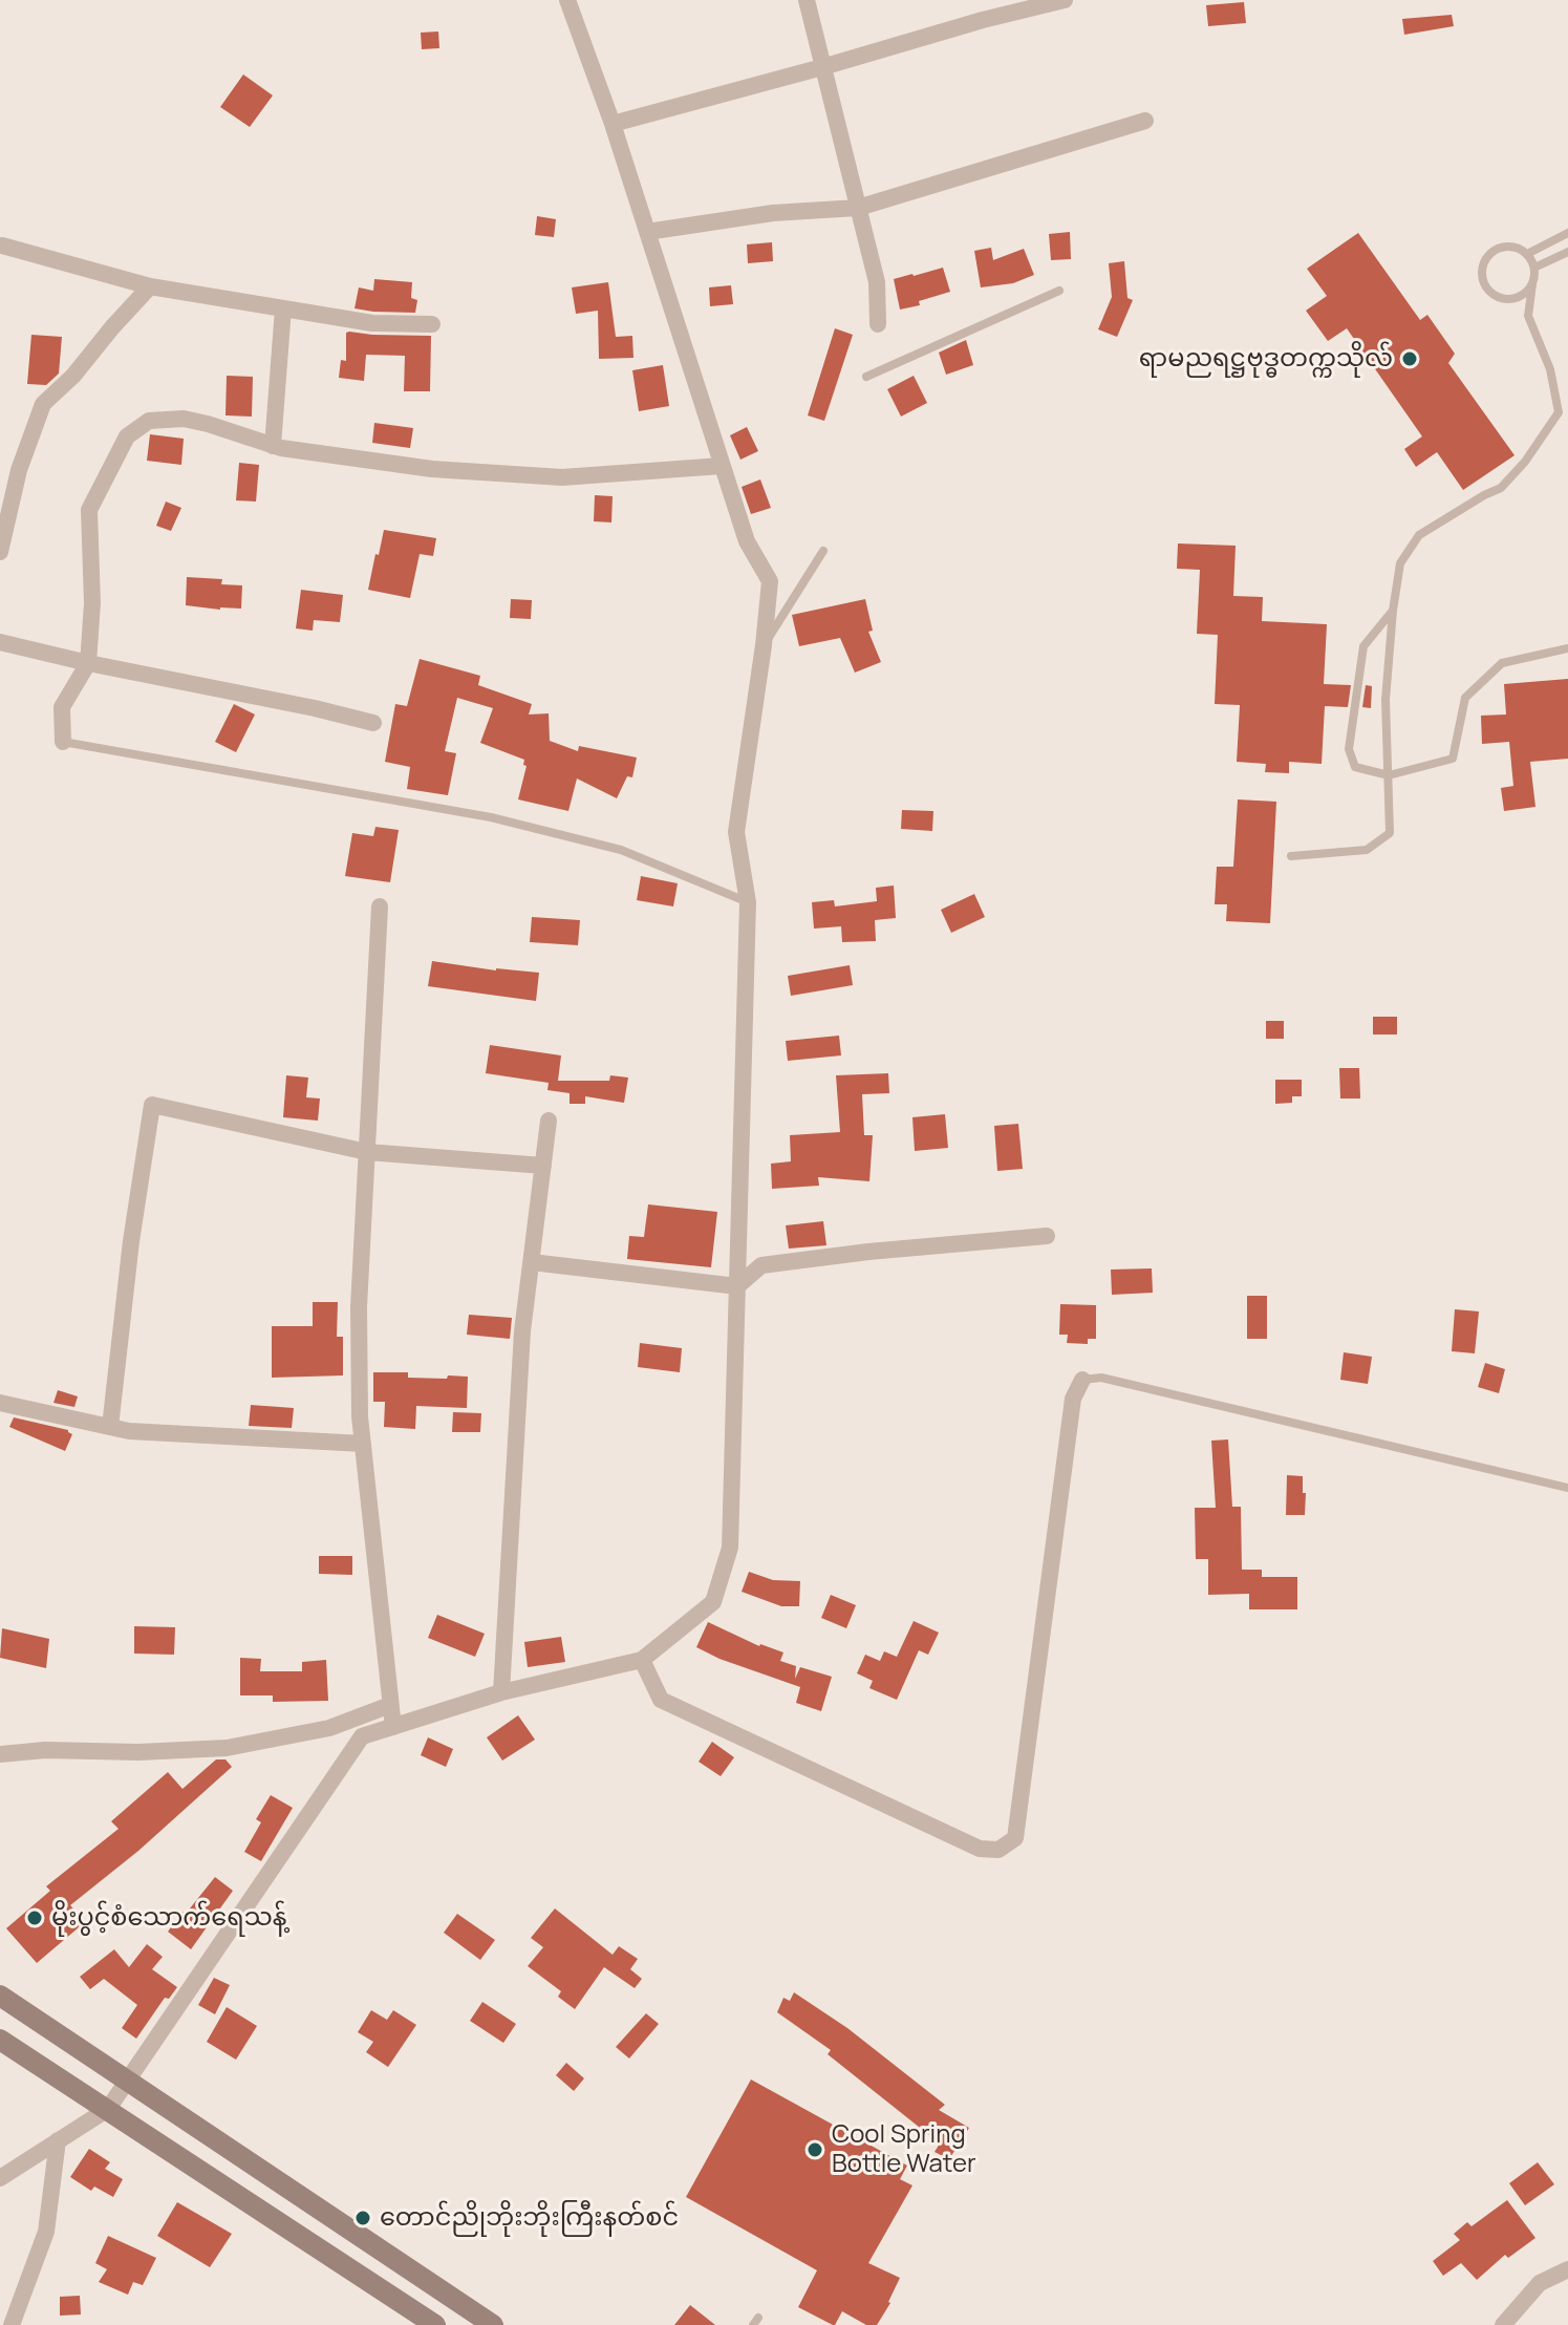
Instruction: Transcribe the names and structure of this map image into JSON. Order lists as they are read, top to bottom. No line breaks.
{"places":["ရာမညရဋ္ဌဗုဒ္ဓတက္ကသိုလ်","မိုးပွင့်စံသောက်ရေသန့်","Cool Spring Bottle Water","တောင်ညိုဘိုးဘိုးကြီးနတ်စင်"]}
